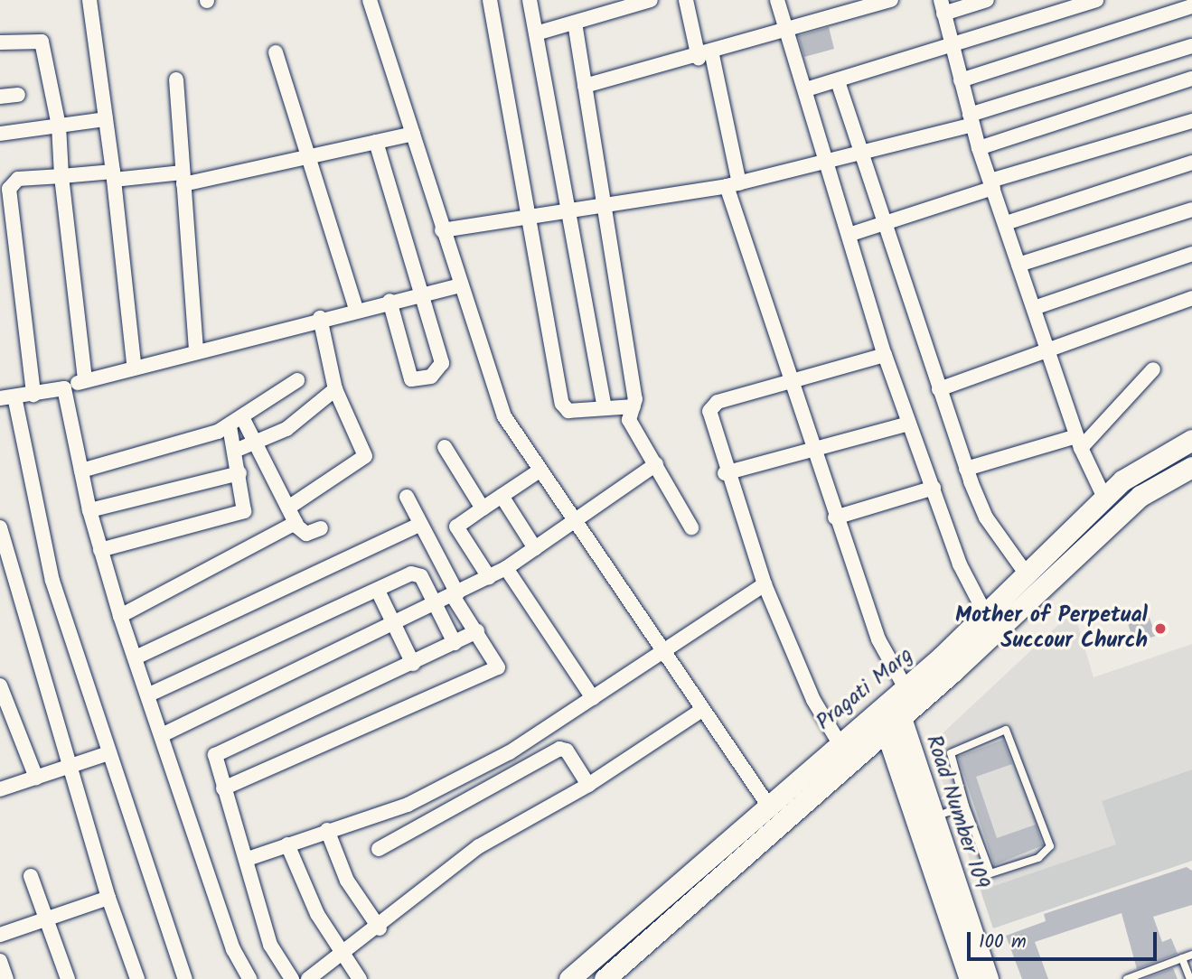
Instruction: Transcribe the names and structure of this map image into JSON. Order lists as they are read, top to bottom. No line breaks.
{"streets":{"main road":["Pragati Marg","Road Number 109"]},"crossings":[["Pragati Marg","Road Number 109"]],"places":["Mother of Perpetual Succour Church"],"scale_bar":"100 m"}
